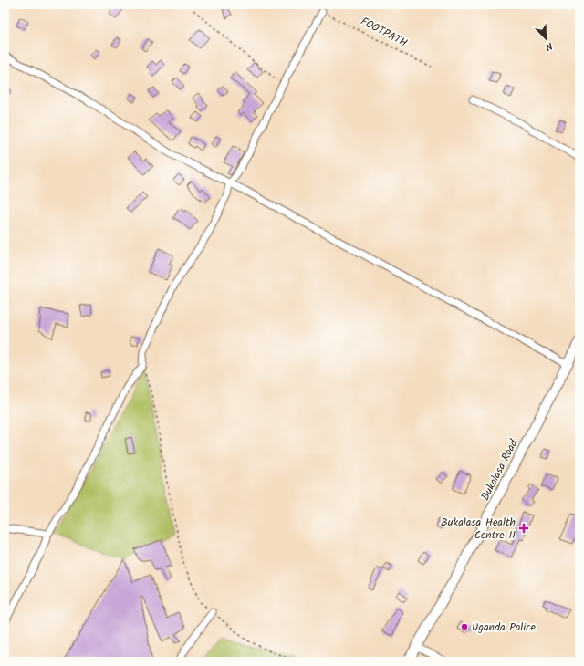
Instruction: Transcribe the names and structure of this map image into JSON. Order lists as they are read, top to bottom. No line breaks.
{"streets":{"street":["Bukalasa Road"],"path":["FOOTPATH"]},"places":{"health":["Bukalasa Health Centre II"],"other":["Uganda Police"]},"north":"bottom right"}
